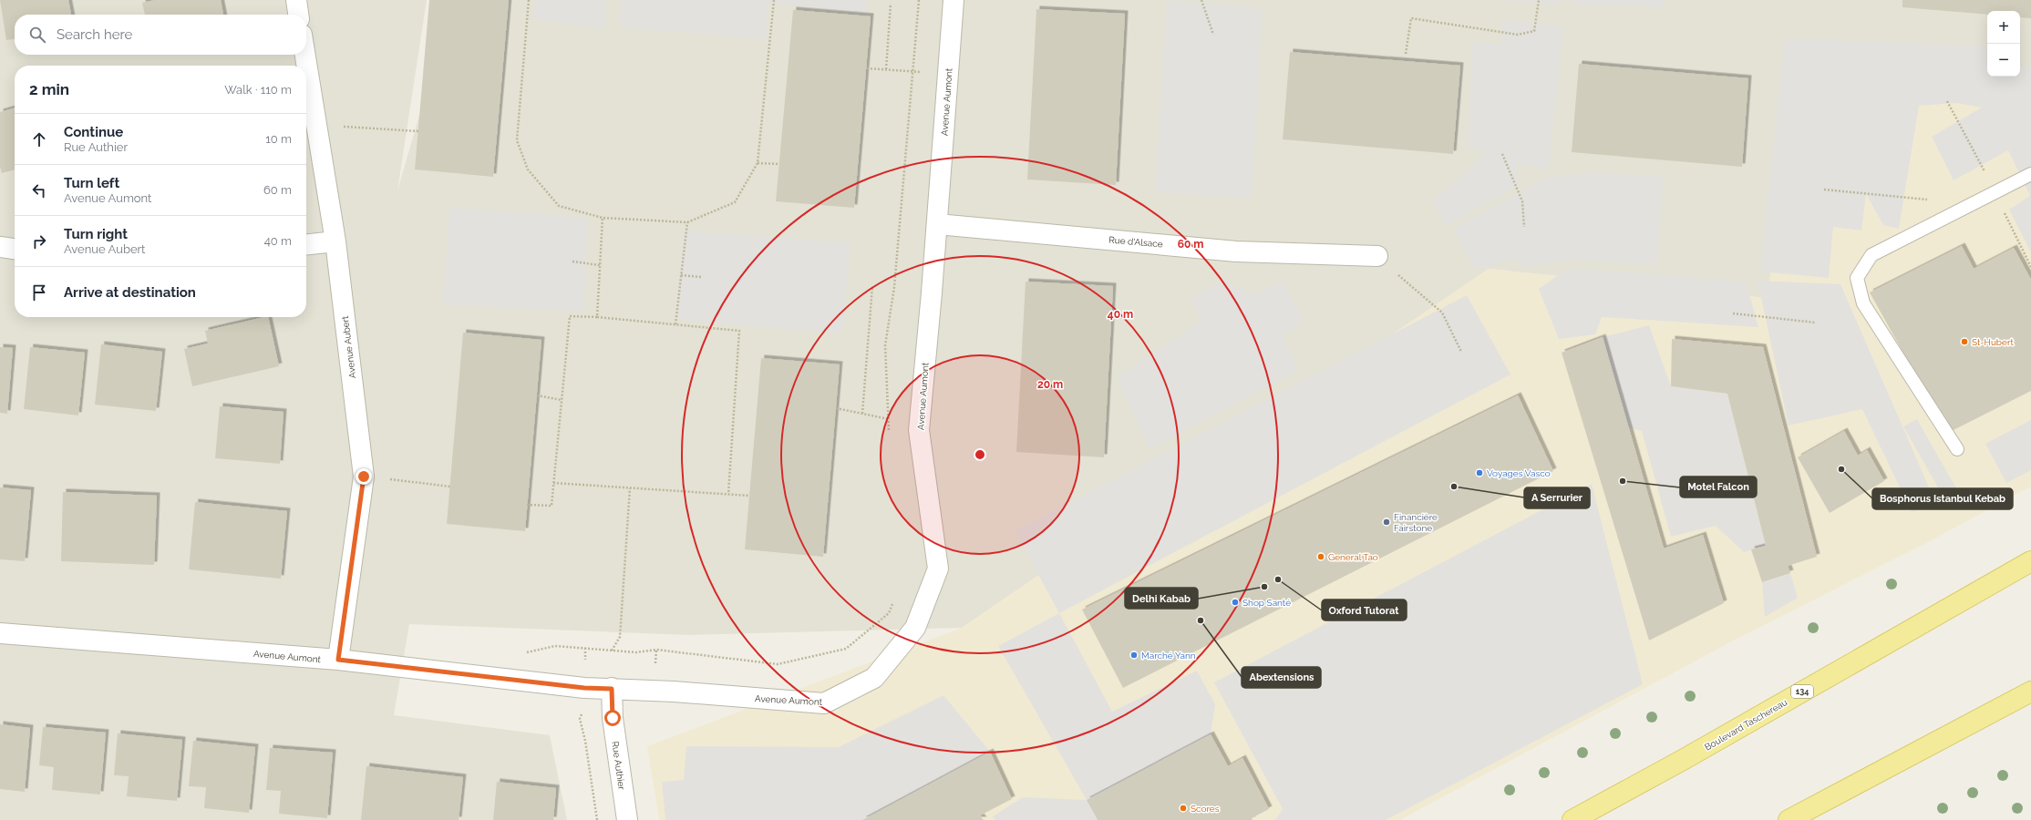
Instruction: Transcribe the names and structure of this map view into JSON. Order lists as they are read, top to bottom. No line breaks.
{"streets":{"main road":["134","Boulevard Taschereau"],"street":["Avenue Aumont","Rue d'Alsace","Avenue Aubert","Rue Authier"]},"crossings":[["Avenue Aumont","Rue d'Alsace"],["Avenue Aumont","Avenue Aubert"],["Avenue Aumont","Rue Authier"]],"places":["St-Hubert","Bosphorus Istanbul Kebab","Voyages Vasco","Motel Falcon","A Serrurier","Financière Fairstone","General Tao","Oxford Tutorat","Delhi Kabab","Shop Santé","Abextensions","Marché Yann","Scores"],"page":{"map_buttons":["+","−"],"search":"Search here","heading":["2 min","Walk · 110 m"],"list":[["Continue","Rue Authier","10 m"],["Turn left","Avenue Aumont","60 m"],["Turn right","Avenue Aubert","40 m"],"Arrive at destination"]},"rings":["60 m","40 m","20 m"]}
